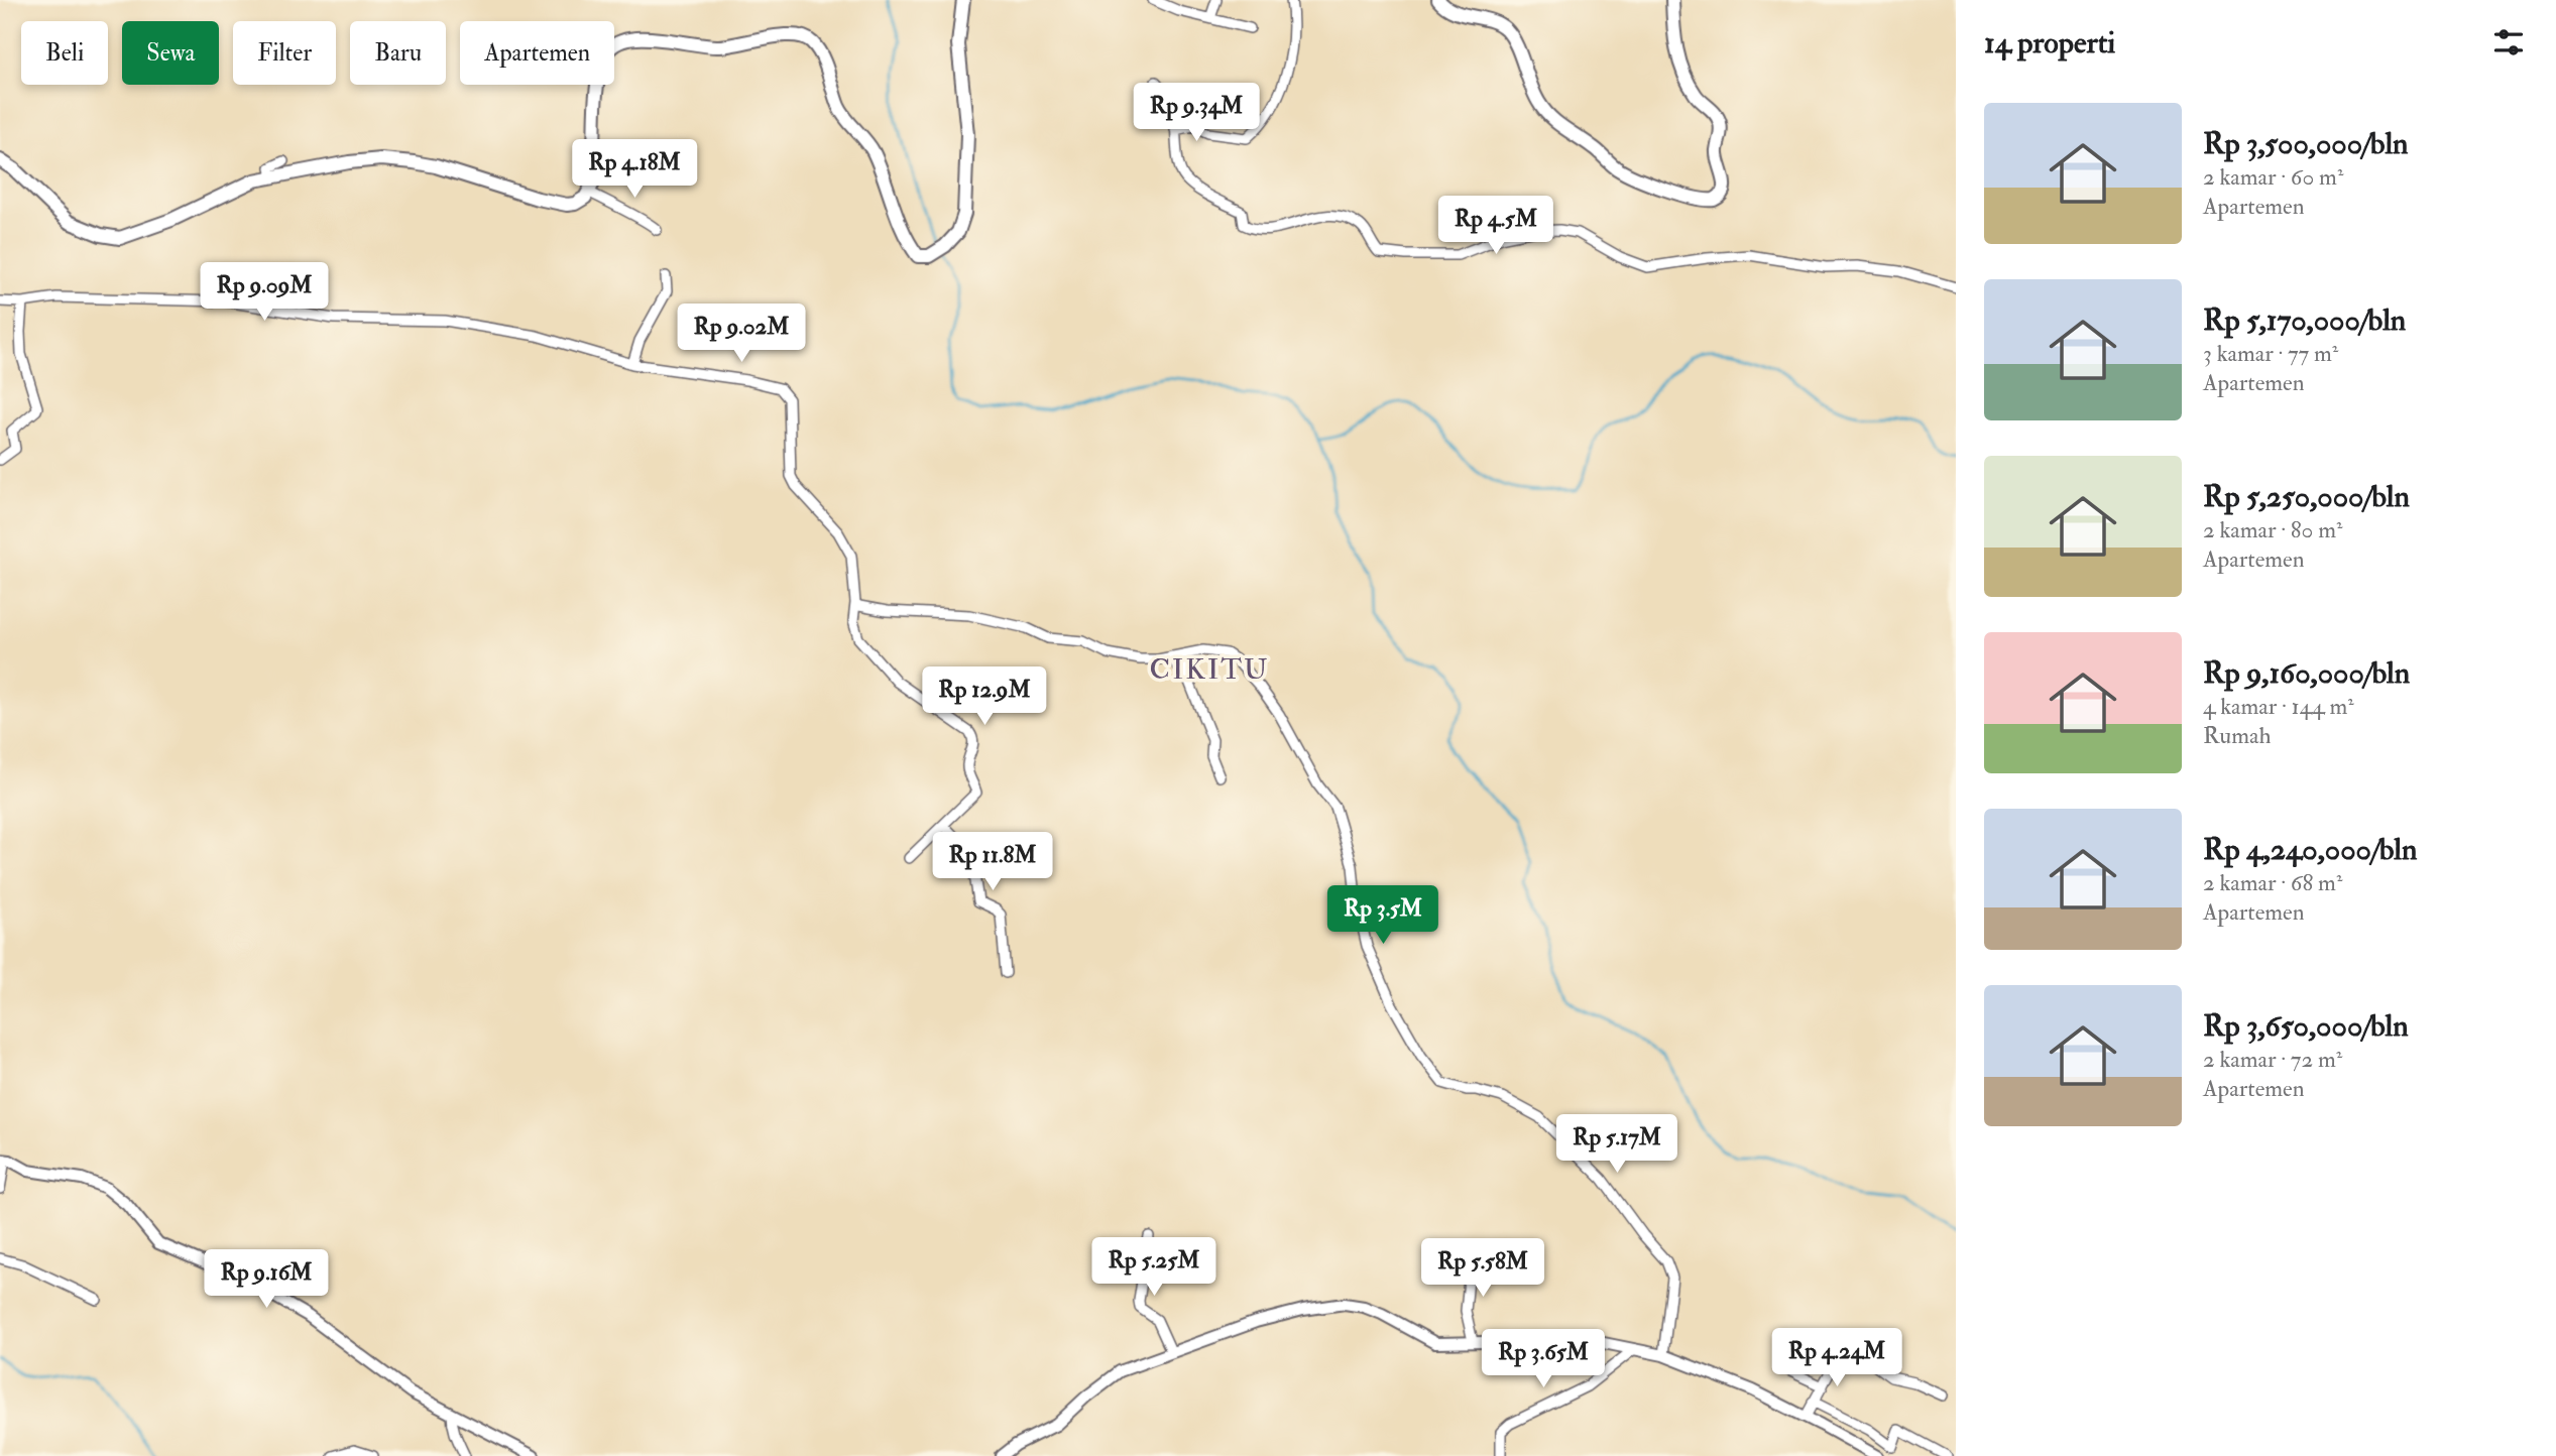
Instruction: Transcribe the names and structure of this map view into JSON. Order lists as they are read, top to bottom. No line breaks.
{"districts":["CIKITU"],"page":{"heading":"14 properti","chip":["Beli","Sewa","Filter","Baru","Apartemen"],"price":["Rp 9.34M","Rp 4.18M","Rp 4.5M","Rp 9.09M","Rp 9.02M","Rp 12.9M","Rp 11.8M","Rp 3.5M","Rp 5.17M","Rp 5.25M","Rp 5.58M","Rp 9.16M","Rp 4.24M","Rp 3.65M"],"list":[{"name":"Rp 3,500,000/bln","note":"2 kamar · 60 m² · Apartemen"},{"name":"Rp 5,170,000/bln","note":"3 kamar · 77 m² · Apartemen"},{"name":"Rp 5,250,000/bln","note":"2 kamar · 80 m² · Apartemen"},{"name":"Rp 9,160,000/bln","note":"4 kamar · 144 m² · Rumah"},{"name":"Rp 4,240,000/bln","note":"2 kamar · 68 m² · Apartemen"},{"name":"Rp 3,650,000/bln","note":"2 kamar · 72 m² · Apartemen"}]}}
